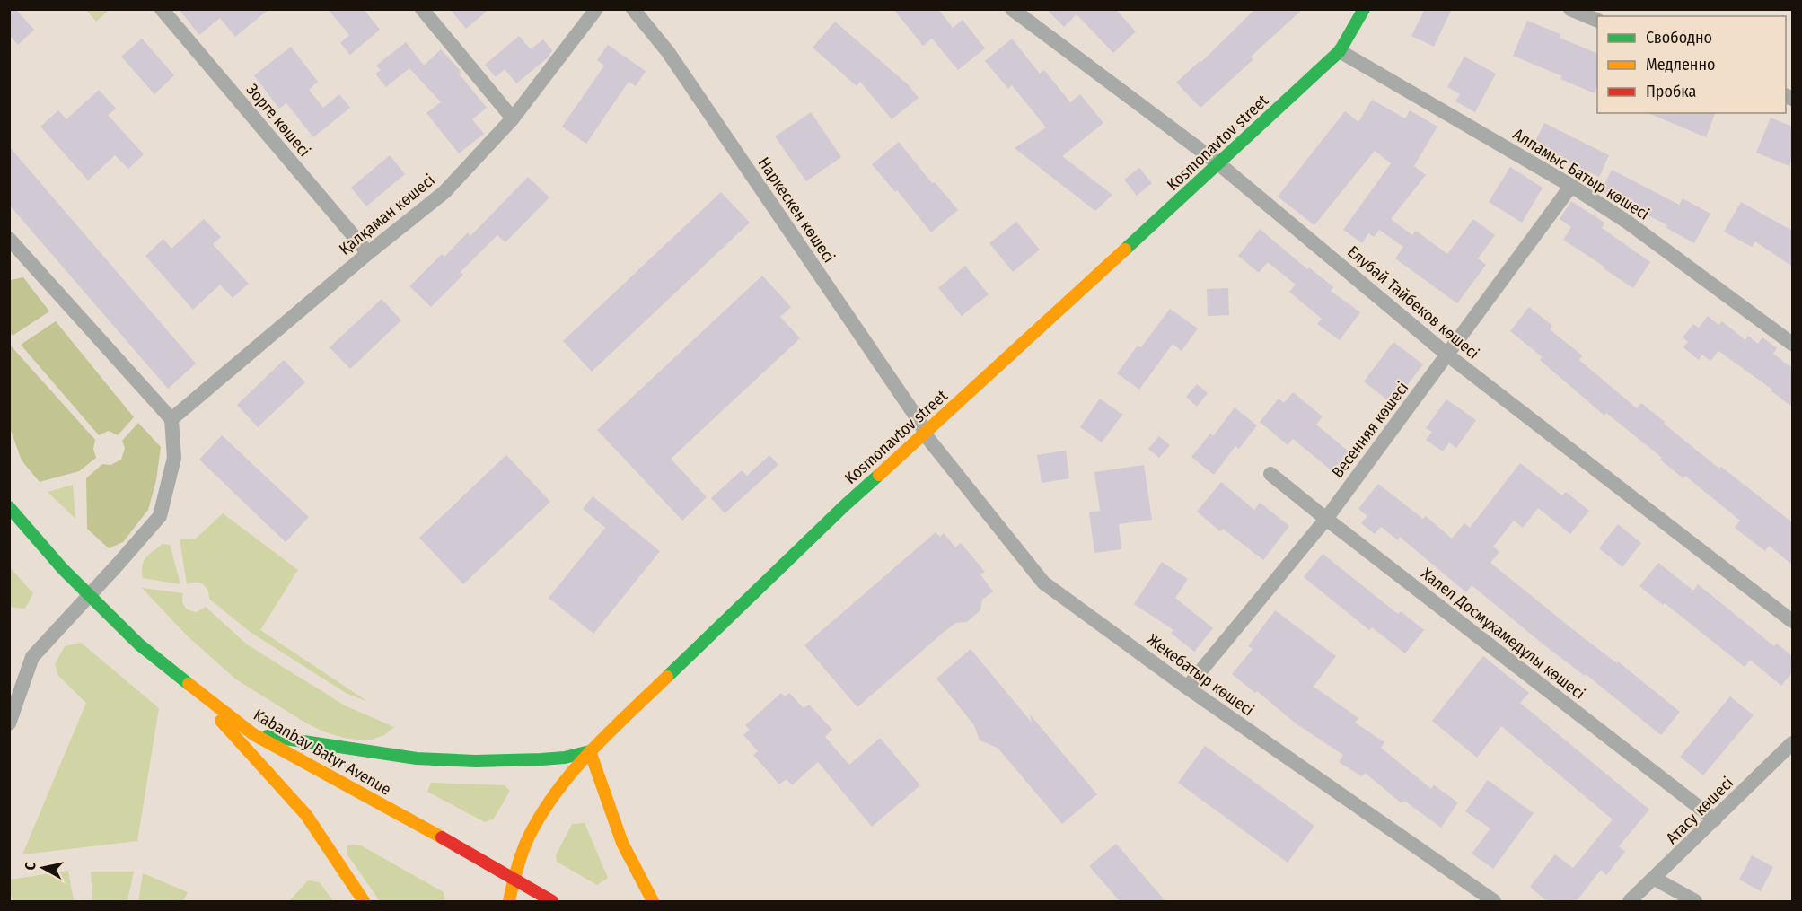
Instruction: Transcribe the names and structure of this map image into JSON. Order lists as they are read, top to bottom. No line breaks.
{"streets":{"street":["Зорге көшесі","Kosmonavtov street","Алпамыс Батыр көшесі","Наркескен көшесі","Қалқаман көшесі","Елубай Тайбеков көшесі","Весенняя көшесі","Халел Досмұхамедұлы көшесі","Жекебатыр көшесі","Kabanbay Batyr Avenue","Атасу көшесі"]},"crossings":[["Зорге көшесі","Қалқаман көшесі"],["Kosmonavtov street","Алпамыс Батыр көшесі"],["Kosmonavtov street","Наркескен көшесі"],["Kosmonavtov street","Елубай Тайбеков көшесі"],["Kosmonavtov street","Жекебатыр көшесі"],["Kosmonavtov street","Kabanbay Batyr Avenue"],["Алпамыс Батыр көшесі","Весенняя көшесі"],["Наркескен көшесі","Жекебатыр көшесі"],["Елубай Тайбеков көшесі","Весенняя көшесі"],["Весенняя көшесі","Халел Досмұхамедұлы көшесі"],["Весенняя көшесі","Жекебатыр көшесі"],["Халел Досмұхамедұлы көшесі","Атасу көшесі"]],"legend":["Свободно","Медленно","Пробка"],"north":"left"}
